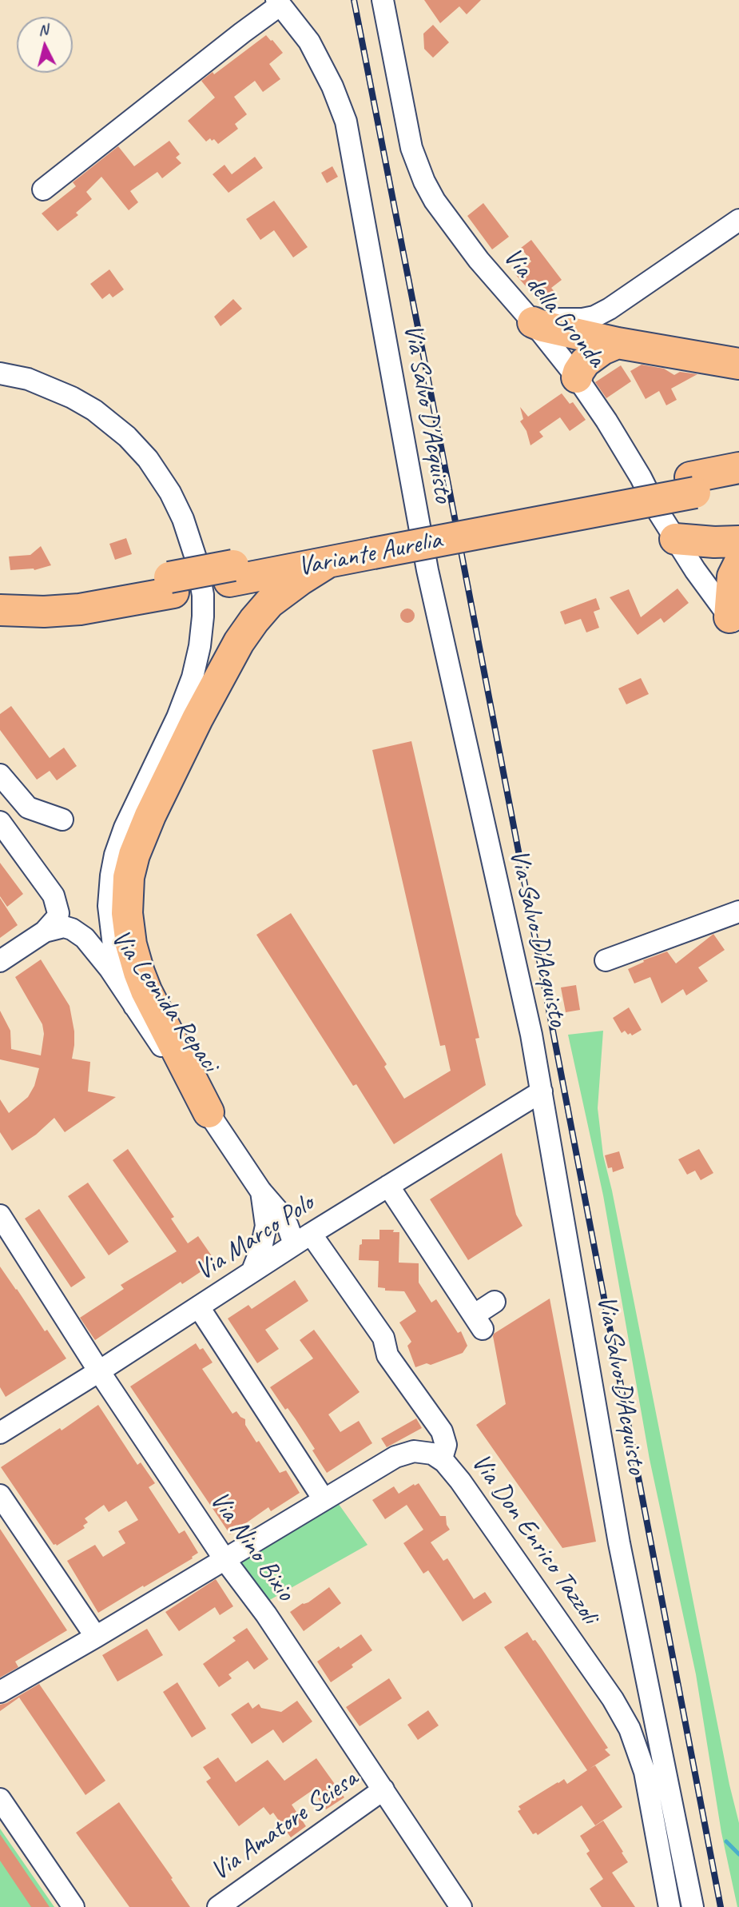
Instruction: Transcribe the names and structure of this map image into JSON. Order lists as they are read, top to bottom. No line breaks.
{"streets":{"highway":["Variante Aurelia"],"street":["Via della Gronda","Via Salvo D'Acquisto","Via Leonida Repaci","Via Marco Polo","Via Don Enrico Tazzoli","Via Nino Bixio","Via Amatore Sciesa"]},"crossings":[["Via Salvo D'Acquisto","Via Marco Polo"],["Via Marco Polo","Via Nino Bixio"],["Via Don Enrico Tazzoli","Via Nino Bixio"],["Via Nino Bixio","Via Amatore Sciesa"]],"north":"top"}
